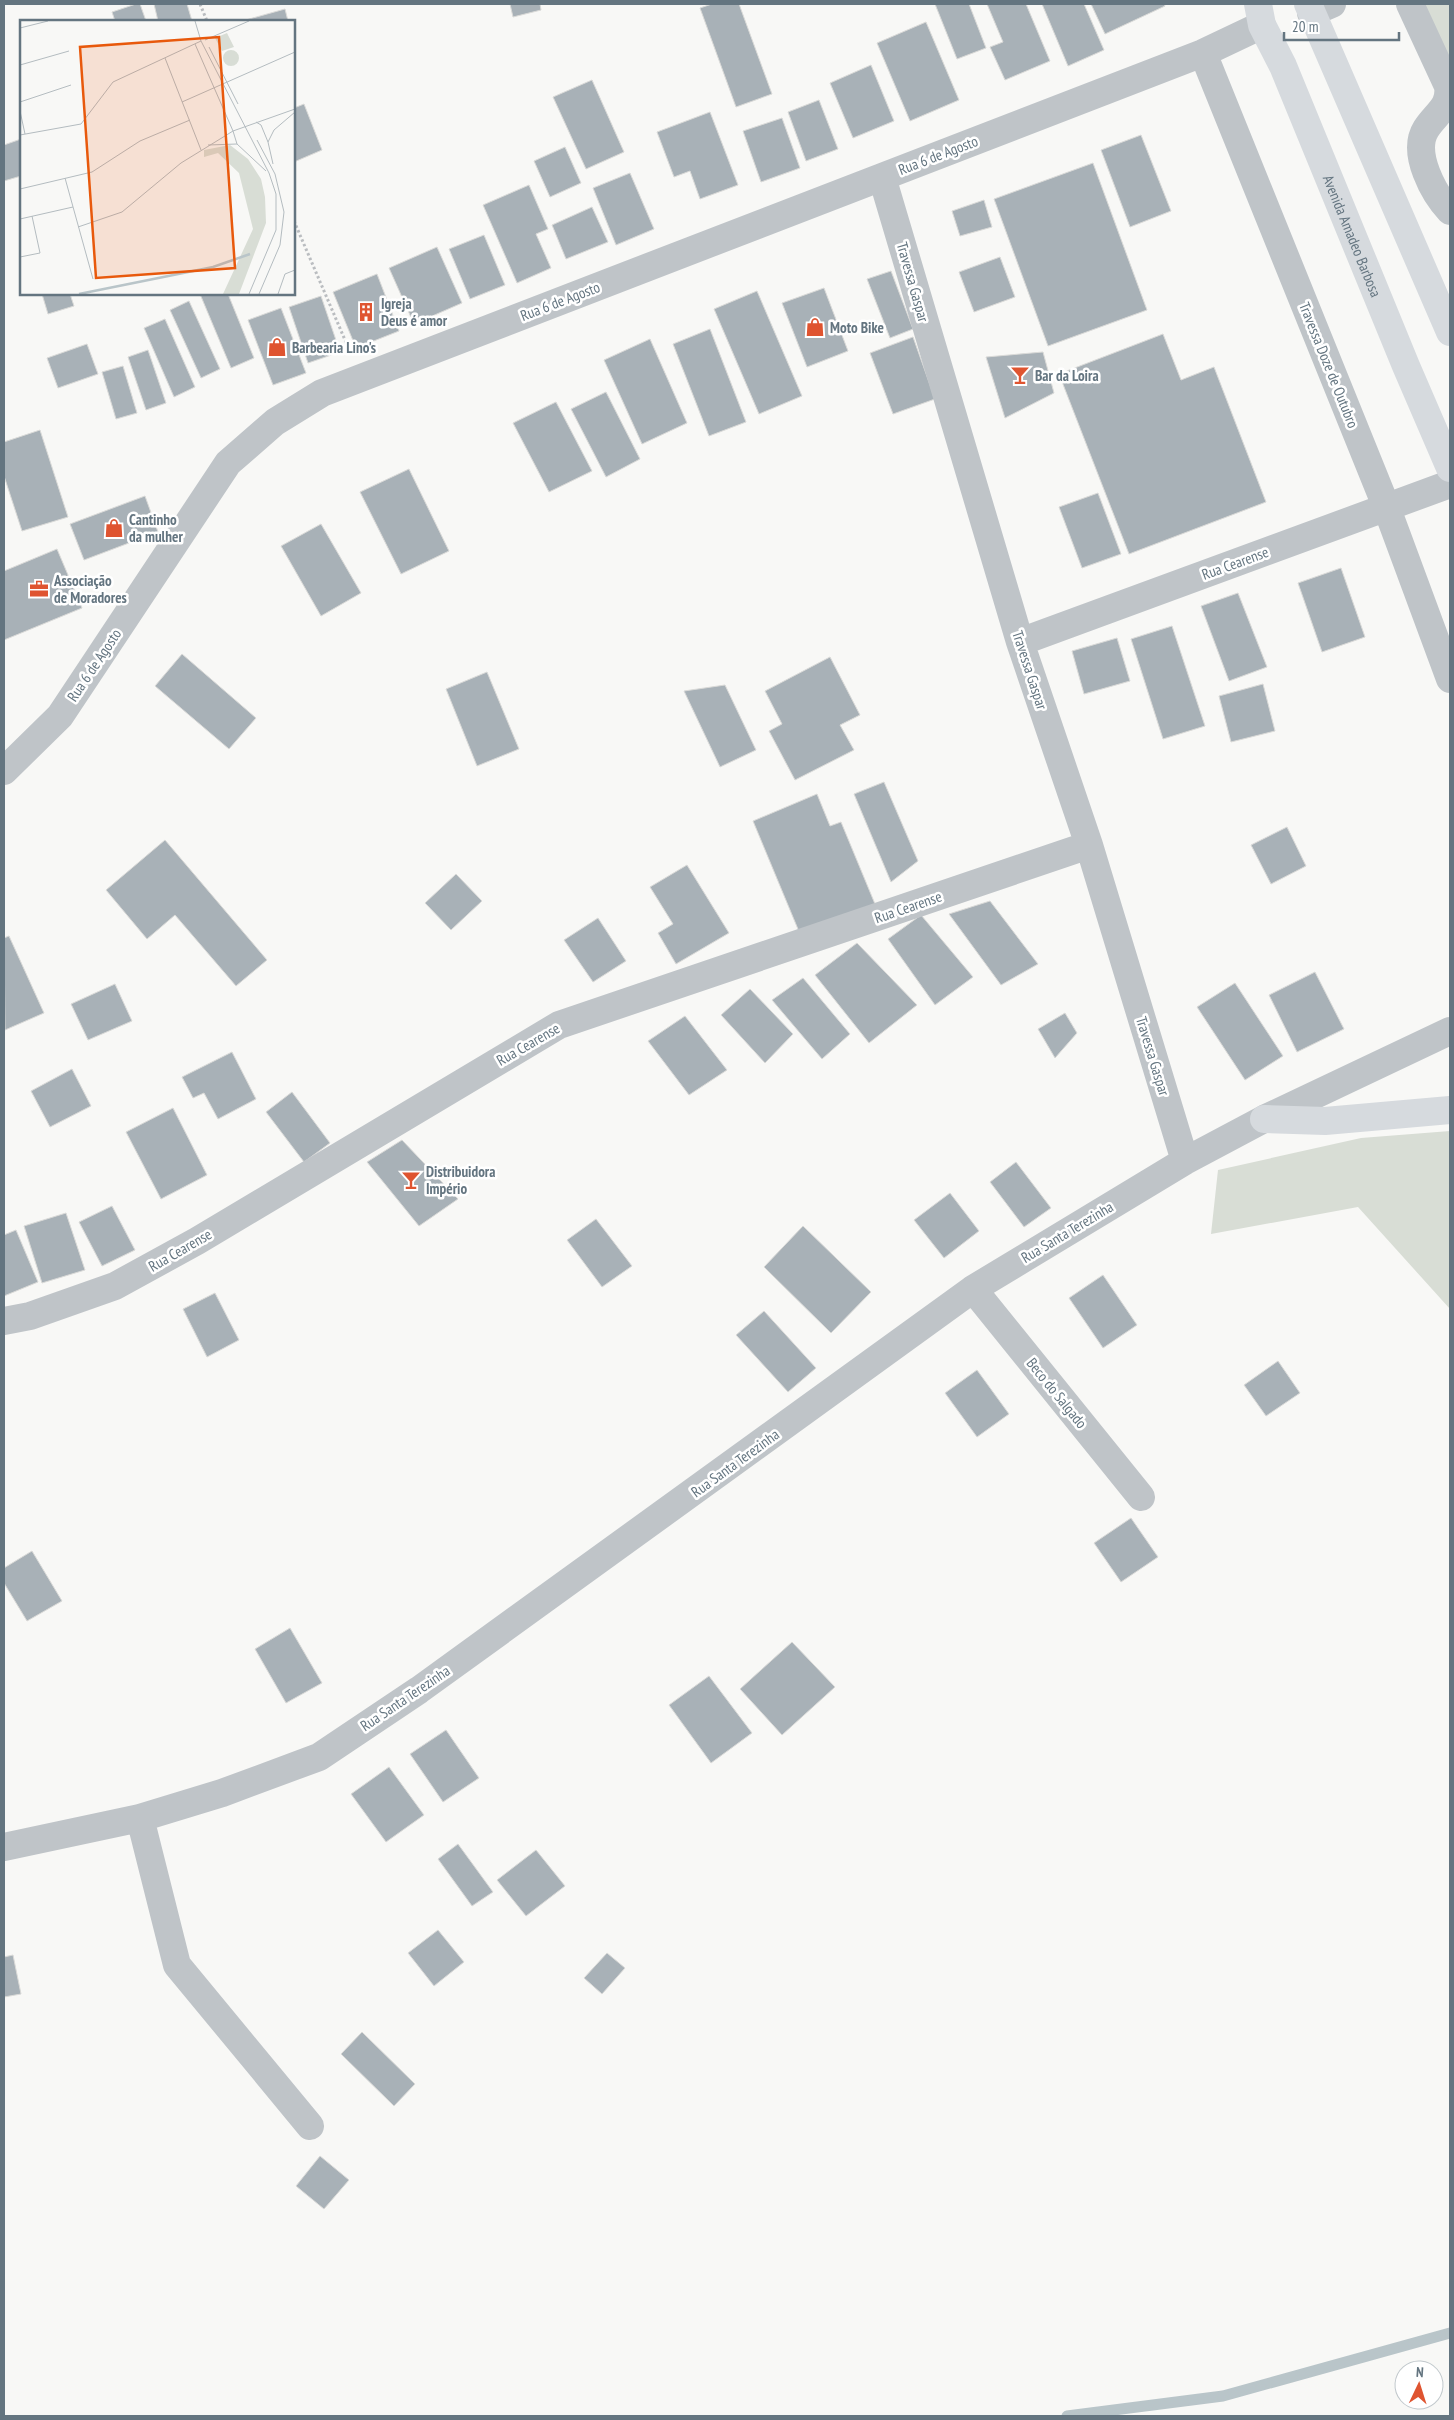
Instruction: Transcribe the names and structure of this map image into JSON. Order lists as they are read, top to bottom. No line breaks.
{"streets":{"main road":["Avenida Amadeo Barbosa"],"street":["Rua 6 de Agosto","Travessa Gaspar","Travessa Doze de Outubro","Rua Cearense","Rua Santa Terezinha","Beco do Salgado"]},"crossings":[["Rua 6 de Agosto","Avenida Amadeo Barbosa"],["Rua 6 de Agosto","Travessa Gaspar"],["Rua 6 de Agosto","Travessa Doze de Outubro"],["Travessa Gaspar","Rua Cearense"],["Travessa Gaspar","Rua Santa Terezinha"],["Travessa Doze de Outubro","Rua Cearense"],["Rua Santa Terezinha","Beco do Salgado"]],"places":{"building":["Igreja Deus é amor"],"shop":["Moto Bike","Barbearia Lino's","Cantinho da mulher"],"bar":["Bar da Loira","Distribuidora Império"],"office":["Associação de Moradores"]},"scale_bar":"20 m","north":"top"}
